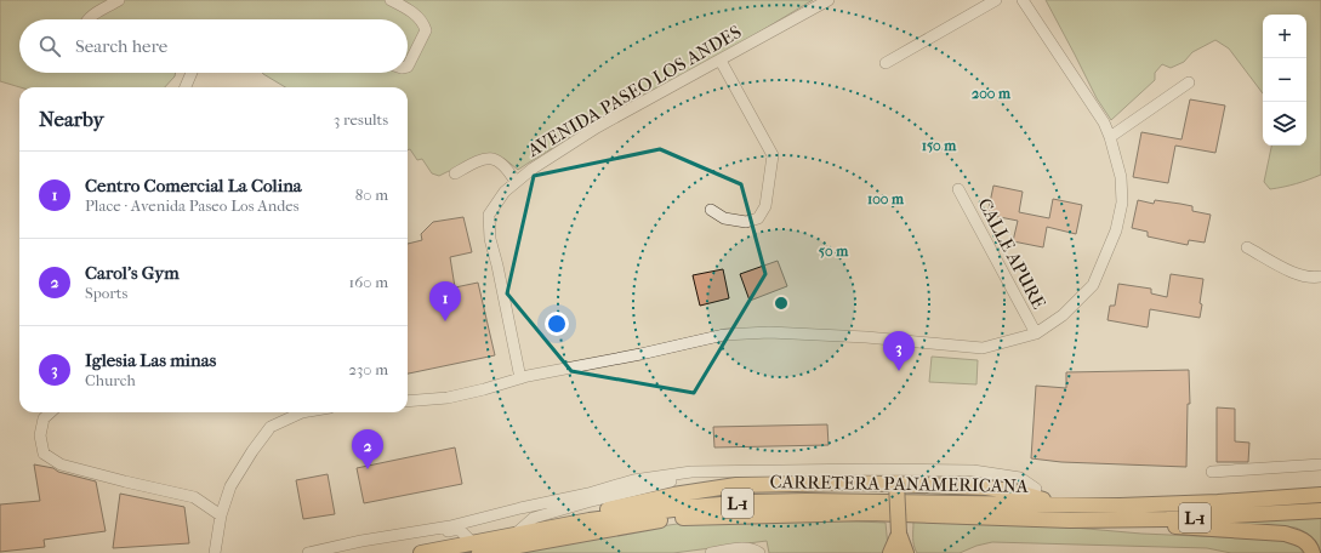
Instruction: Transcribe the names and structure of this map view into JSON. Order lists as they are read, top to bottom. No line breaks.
{"streets":{"main road":["CARRETERA PANAMERICANA","L-1"],"street":["AVENIDA PASEO LOS ANDES","CALLE APURE"]},"crossings":[["CARRETERA PANAMERICANA","L-1"]],"page":{"map_buttons":["+","−"],"search":"Search here","heading":["Nearby","3 results"],"list":[{"mark":"1","name":"Centro Comercial La Colina","note":"Place · Avenida Paseo Los Andes","value":"80 m"},{"mark":"2","name":"Carol's Gym","note":"Sports","value":"160 m"},{"mark":"3","name":"Iglesia Las minas","note":"Church","value":"230 m"}],"pins":["1","3","2"]},"rings":["200 m","150 m","100 m","50 m"]}
